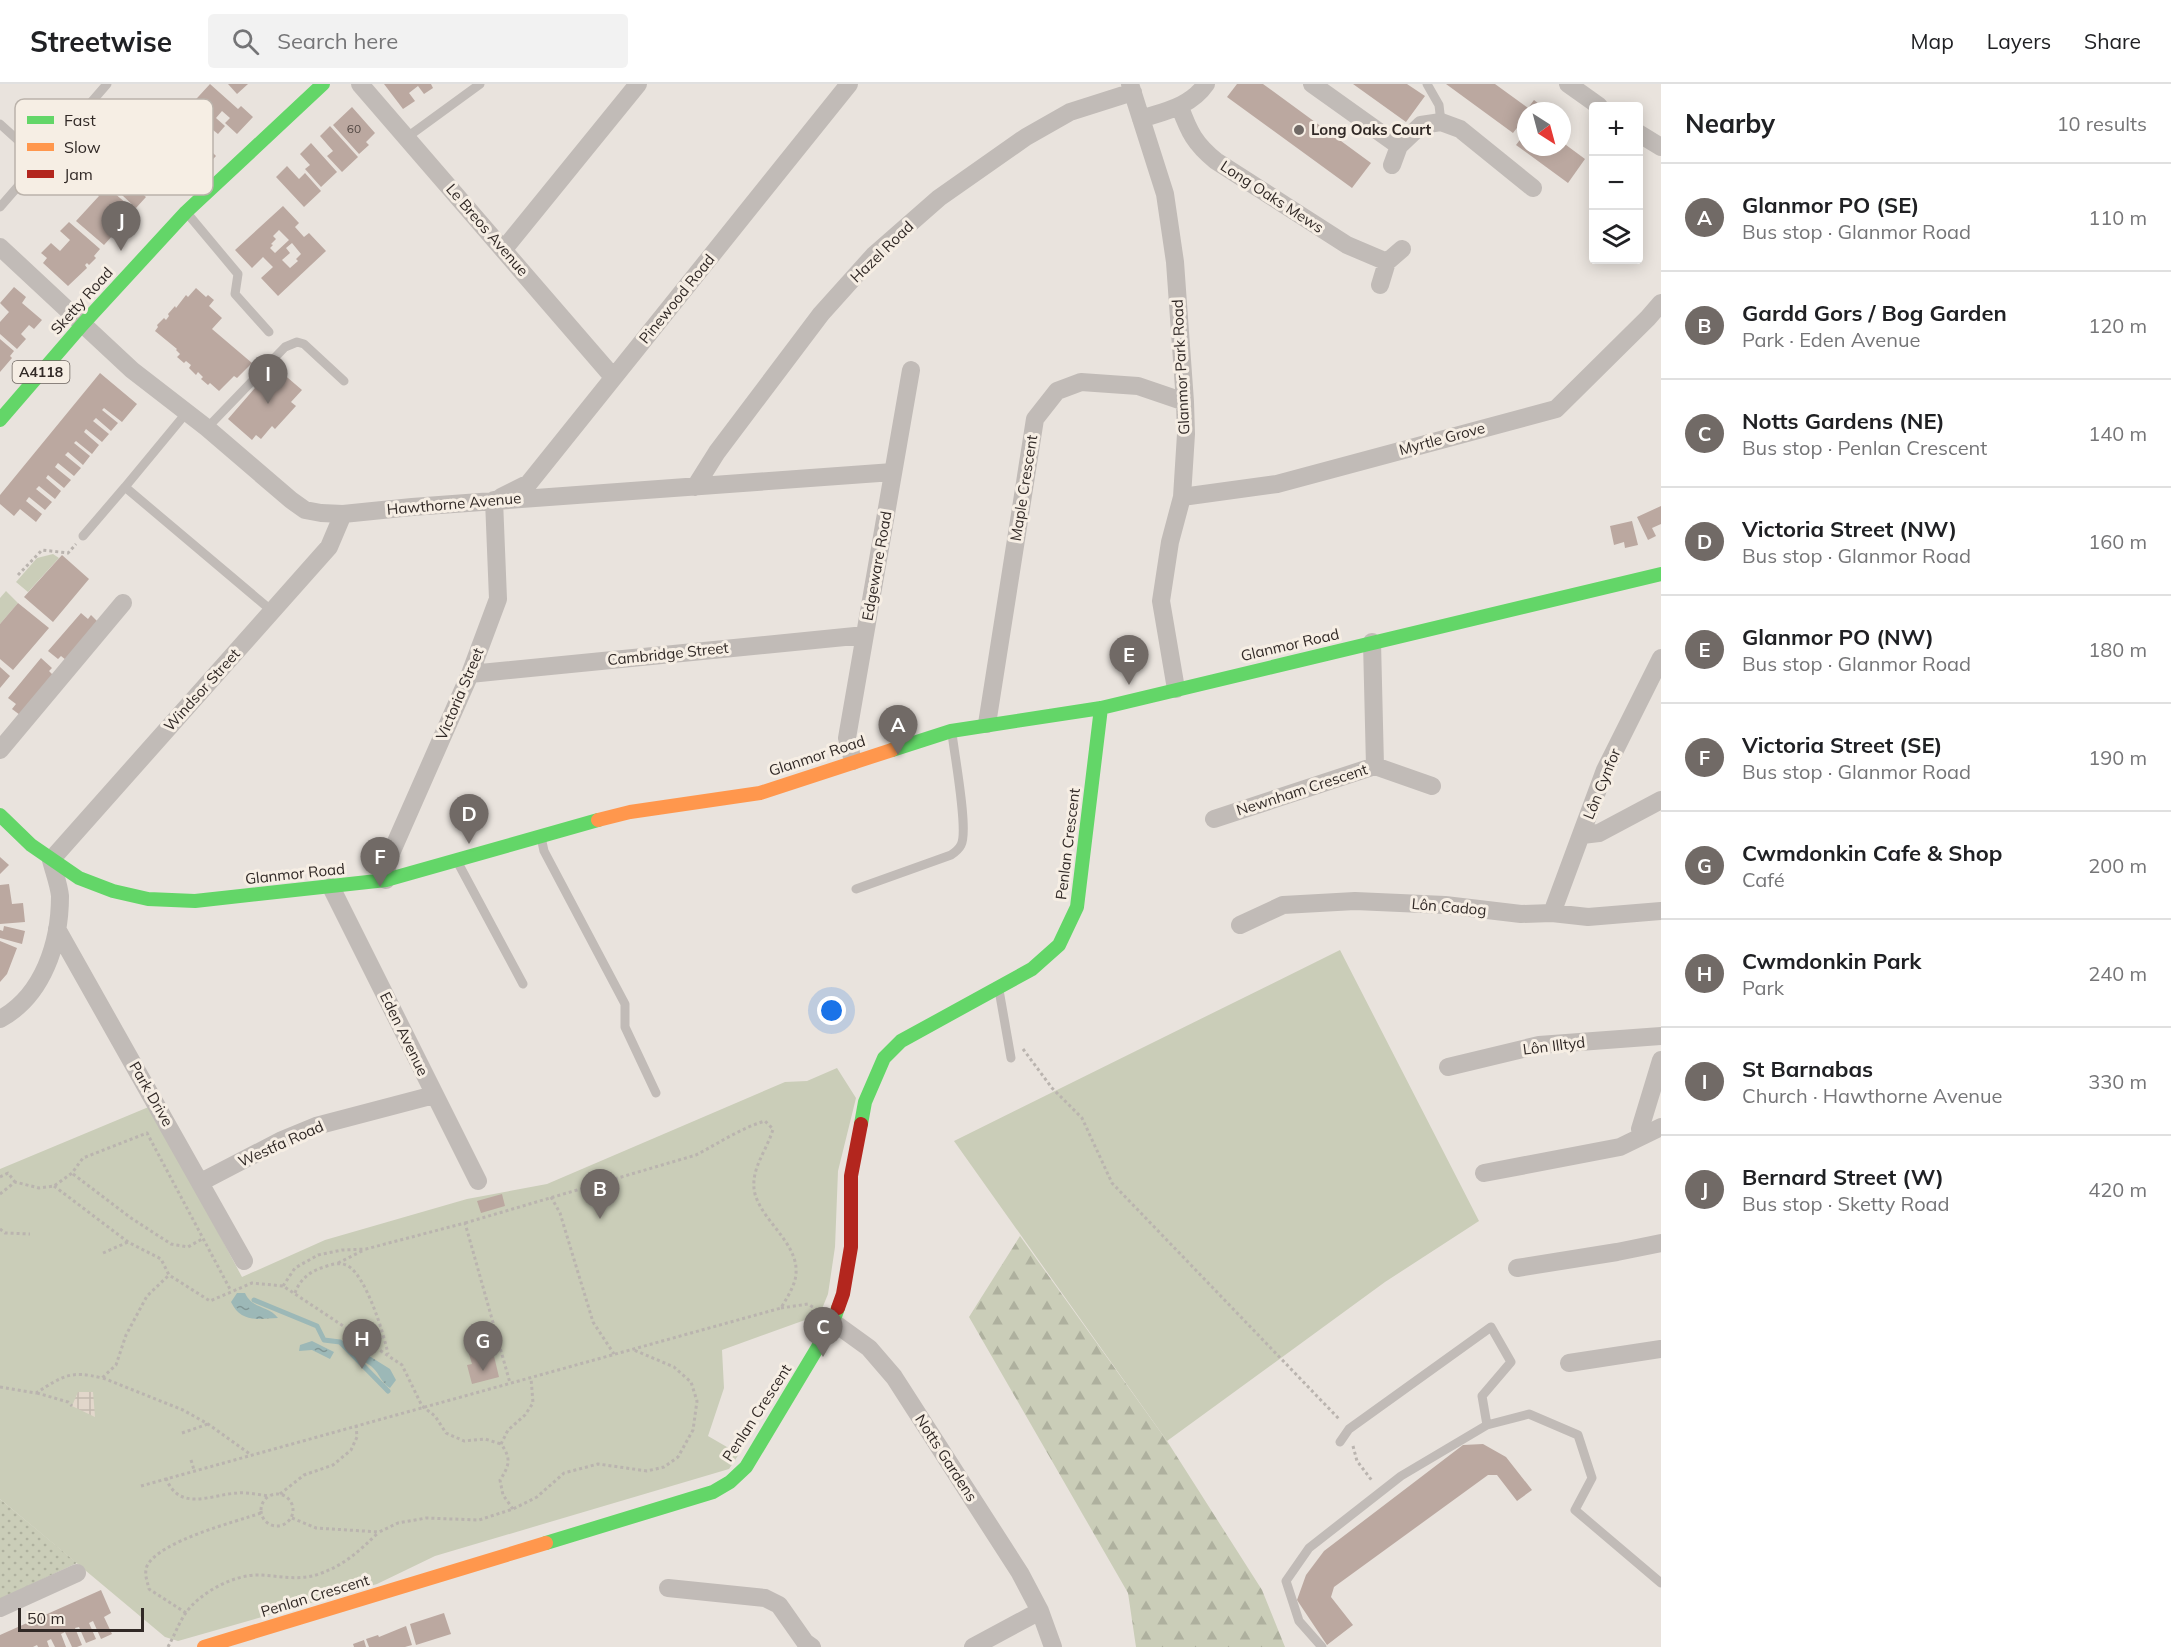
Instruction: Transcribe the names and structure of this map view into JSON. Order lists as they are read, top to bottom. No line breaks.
{"streets":{"street":["Long Oaks Mews","Le Breos Avenue","Hazel Road","Pinewood Road","Sketty Road","Glanmor Park Road","A4118","Myrtle Grove","Maple Crescent","Hawthorne Avenue","Edgeware Road","Glanmor Road","Cambridge Street","Windsor Street","Victoria Street","Lôn Cynfor","Newnham Crescent","Penlan Crescent","Lôn Cadog","Eden Avenue","Lôn Illtyd","Park Drive","Westfa Road","Notts Gardens"]},"crossings":[["Le Breos Avenue","Pinewood Road"],["Hazel Road","Glanmor Park Road"],["Hazel Road","Hawthorne Avenue"],["Pinewood Road","Hawthorne Avenue"],["Pinewood Road","Victoria Street"],["Sketty Road","Hawthorne Avenue"],["Glanmor Park Road","Myrtle Grove"],["Glanmor Park Road","Maple Crescent"],["Glanmor Park Road","Glanmor Road"],["Maple Crescent","Glanmor Road"],["Hawthorne Avenue","Edgeware Road"],["Hawthorne Avenue","Windsor Street"],["Hawthorne Avenue","Victoria Street"],["Edgeware Road","Glanmor Road"],["Edgeware Road","Cambridge Street"],["Glanmor Road","Windsor Street"],["Glanmor Road","Victoria Street"],["Glanmor Road","Newnham Crescent"],["Glanmor Road","Penlan Crescent"],["Glanmor Road","Eden Avenue"],["Cambridge Street","Victoria Street"],["Lôn Cynfor","Lôn Cadog"],["Penlan Crescent","Notts Gardens"],["Eden Avenue","Westfa Road"],["Park Drive","Westfa Road"]],"places":["Long Oaks Court"],"house_numbers":["60"],"legend":["Fast","Slow","Jam"],"scale_bar":"50 m","north":"bottom right","page":{"header":"Streetwise","search":"Search here","nav":["Map","Layers","Share"],"heading":["Nearby","10 results"],"map_buttons":["+","−"],"list":[{"mark":"A","name":"Glanmor PO (SE)","note":"Bus stop · Glanmor Road","value":"110 m"},{"mark":"B","name":"Gardd Gors / Bog Garden","note":"Park · Eden Avenue","value":"120 m"},{"mark":"C","name":"Notts Gardens (NE)","note":"Bus stop · Penlan Crescent","value":"140 m"},{"mark":"D","name":"Victoria Street (NW)","note":"Bus stop · Glanmor Road","value":"160 m"},{"mark":"E","name":"Glanmor PO (NW)","note":"Bus stop · Glanmor Road","value":"180 m"},{"mark":"F","name":"Victoria Street (SE)","note":"Bus stop · Glanmor Road","value":"190 m"},{"mark":"G","name":"Cwmdonkin Cafe & Shop","note":"Café","value":"200 m"},{"mark":"H","name":"Cwmdonkin Park","note":"Park","value":"240 m"},{"mark":"I","name":"St Barnabas","note":"Church · Hawthorne Avenue","value":"330 m"},{"mark":"J","name":"Bernard Street (W)","note":"Bus stop · Sketty Road","value":"420 m"}],"pins":["J","I","E","A","D","F","B","C","H","G"],"scale":"50 m"}}
